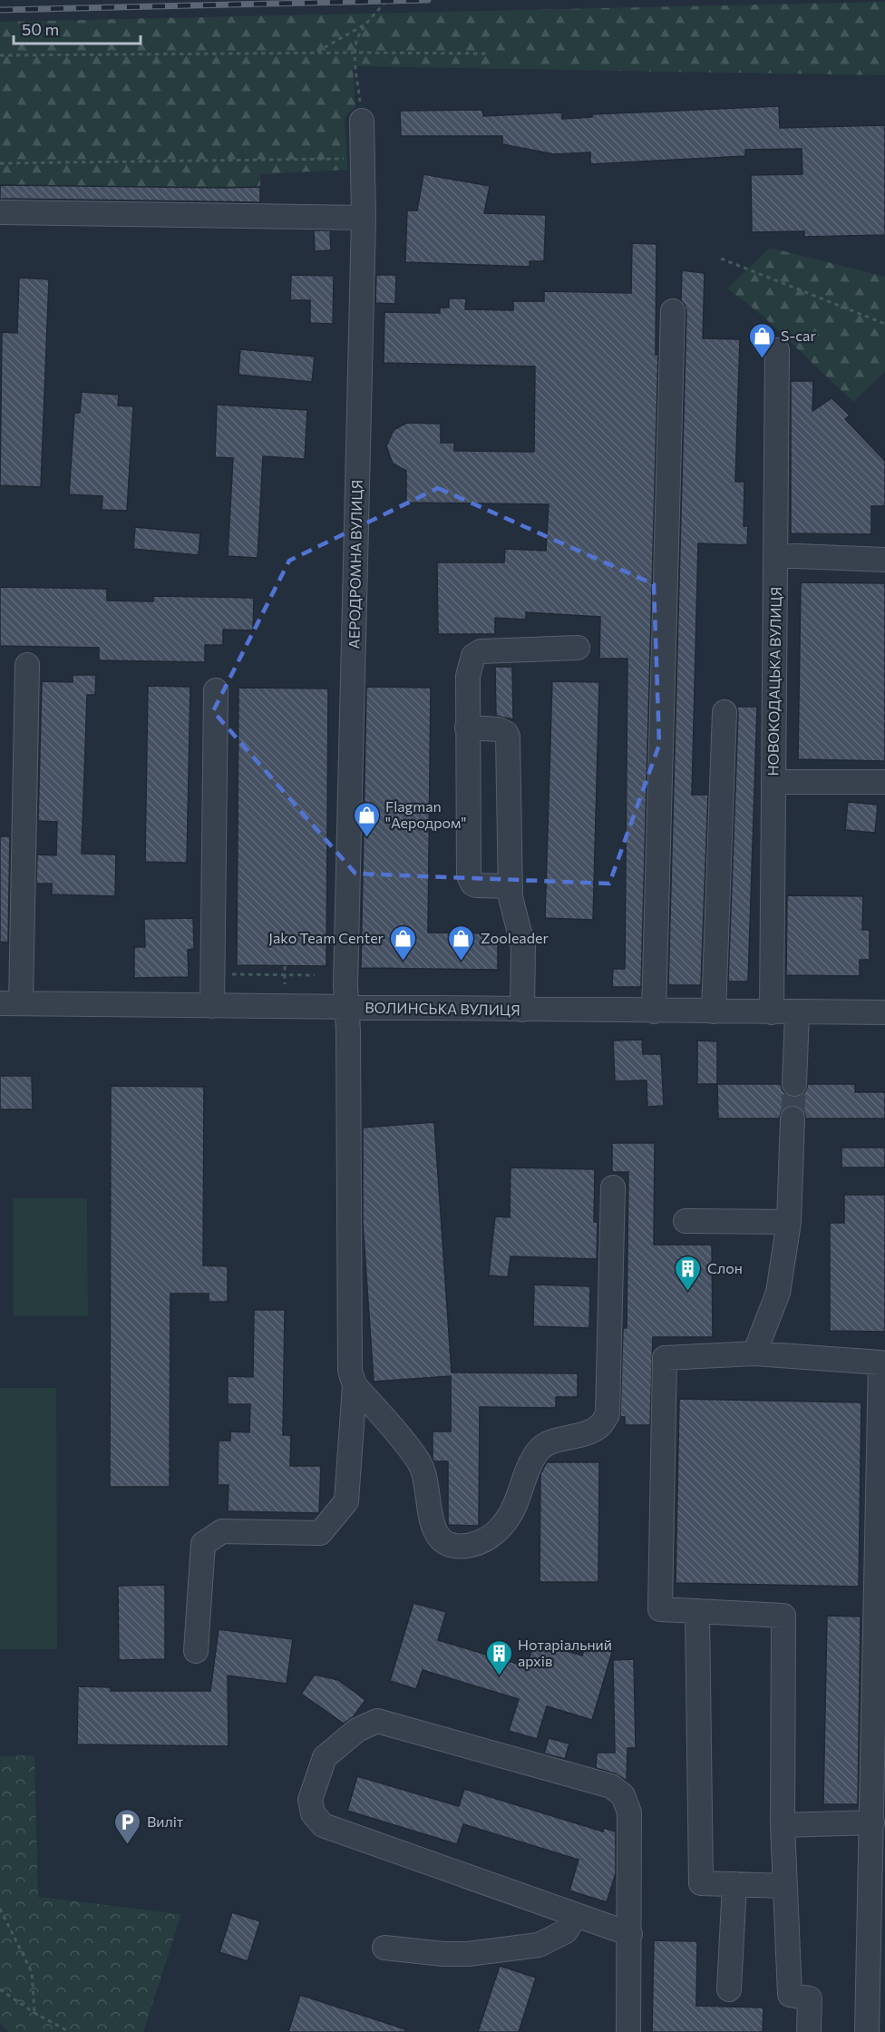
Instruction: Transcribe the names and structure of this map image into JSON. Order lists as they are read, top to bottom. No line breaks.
{"streets":{"street":["АЕРОДРОМНА ВУЛИЦЯ","НОВОКОДАЦЬКА ВУЛИЦЯ","ВОЛИНСЬКА ВУЛИЦЯ"]},"crossings":[["АЕРОДРОМНА ВУЛИЦЯ","ВОЛИНСЬКА ВУЛИЦЯ"],["НОВОКОДАЦЬКА ВУЛИЦЯ","ВОЛИНСЬКА ВУЛИЦЯ"]],"places":{"shop":["S-car","Flagman \"Аеродром\"","Jako Team Center","Zooleader"],"building":["Слон","Нотаріальний архів"],"parking":["Виліт"]},"scale_bar":"50 m"}
